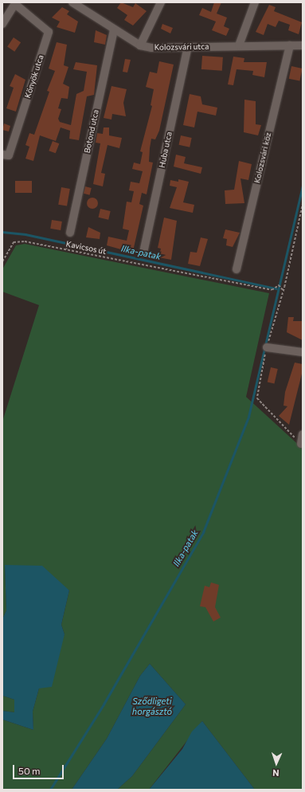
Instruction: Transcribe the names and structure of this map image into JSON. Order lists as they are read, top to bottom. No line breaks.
{"streets":{"street":["Kolozsvári utca","Könyök utca","Botond utca","Huba utca","Kolozsvári köz"],"path":["Kavicsos út"]},"crossings":[["Kolozsvári utca","Botond utca"],["Kolozsvári utca","Huba utca"],["Kolozsvári utca","Kolozsvári köz"]],"water":["Ilka-patak","Sződligeti horgásztó"],"scale_bar":"50 m","north":"bottom"}
